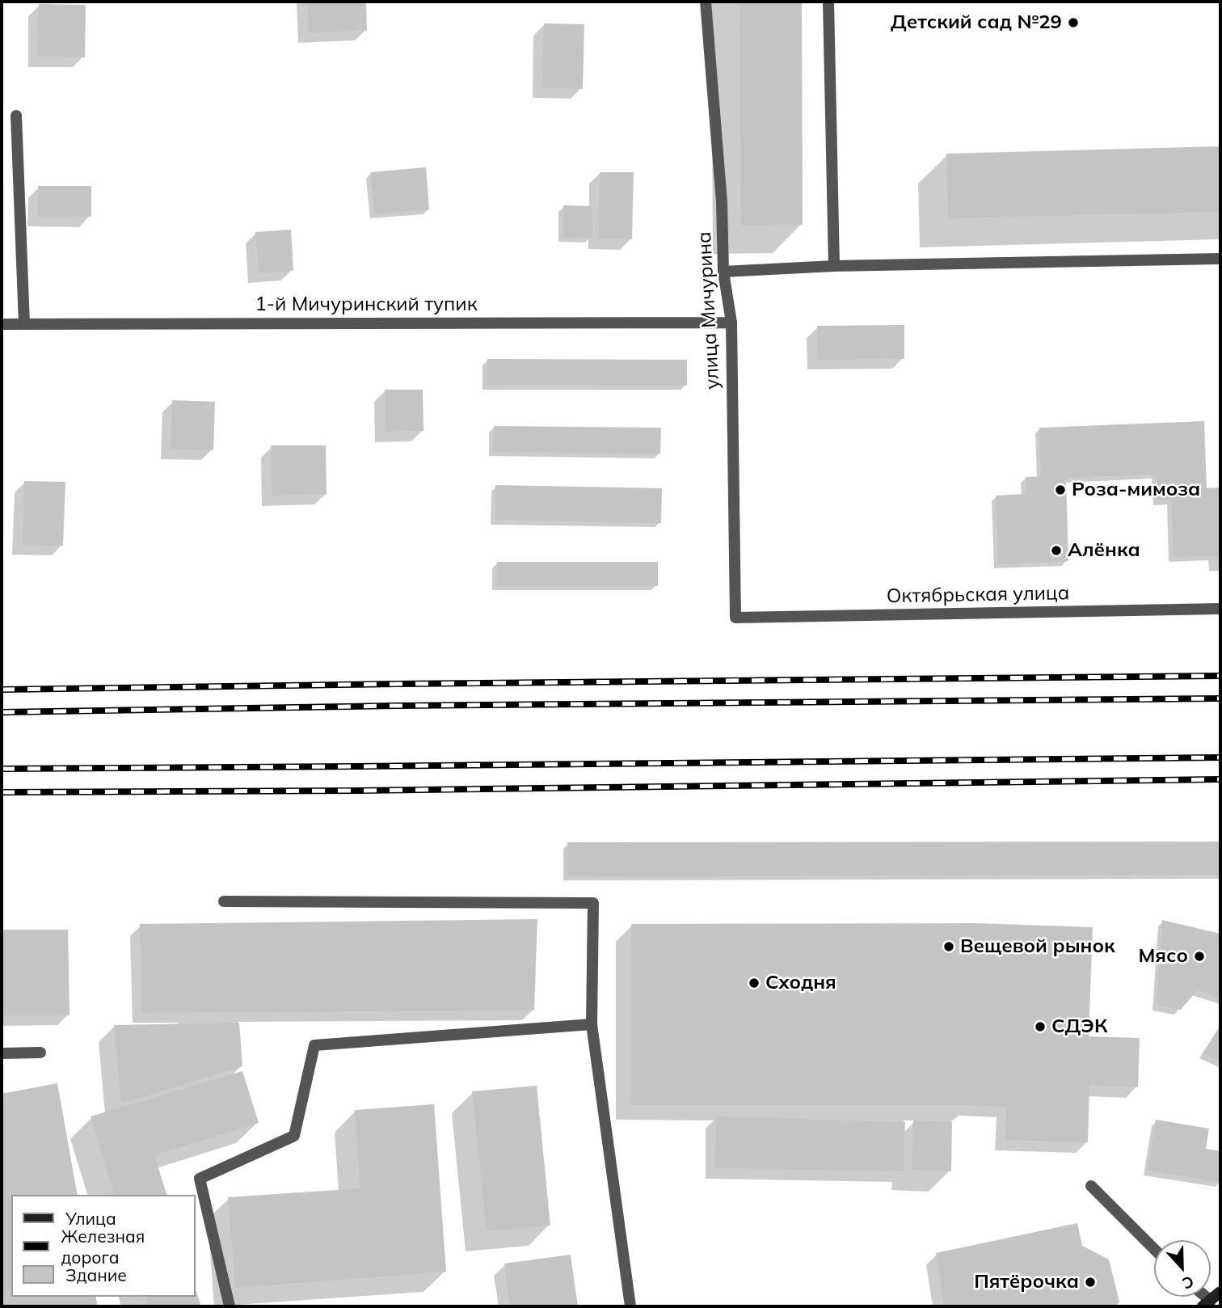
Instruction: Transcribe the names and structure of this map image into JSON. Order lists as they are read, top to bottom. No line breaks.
{"streets":{"street":["1-й Мичуринский тупик","улица Мичурина","Октябрьская улица"]},"crossings":[["1-й Мичуринский тупик","улица Мичурина"],["улица Мичурина","Октябрьская улица"]],"places":["Детский сад №29","Роза-мимоза","Алёнка","Вещевой рынок","Мясо","Сходня","СДЭК","Пятёрочка"],"legend":["Улица","Железная дорога","Здание"],"north":"bottom"}
